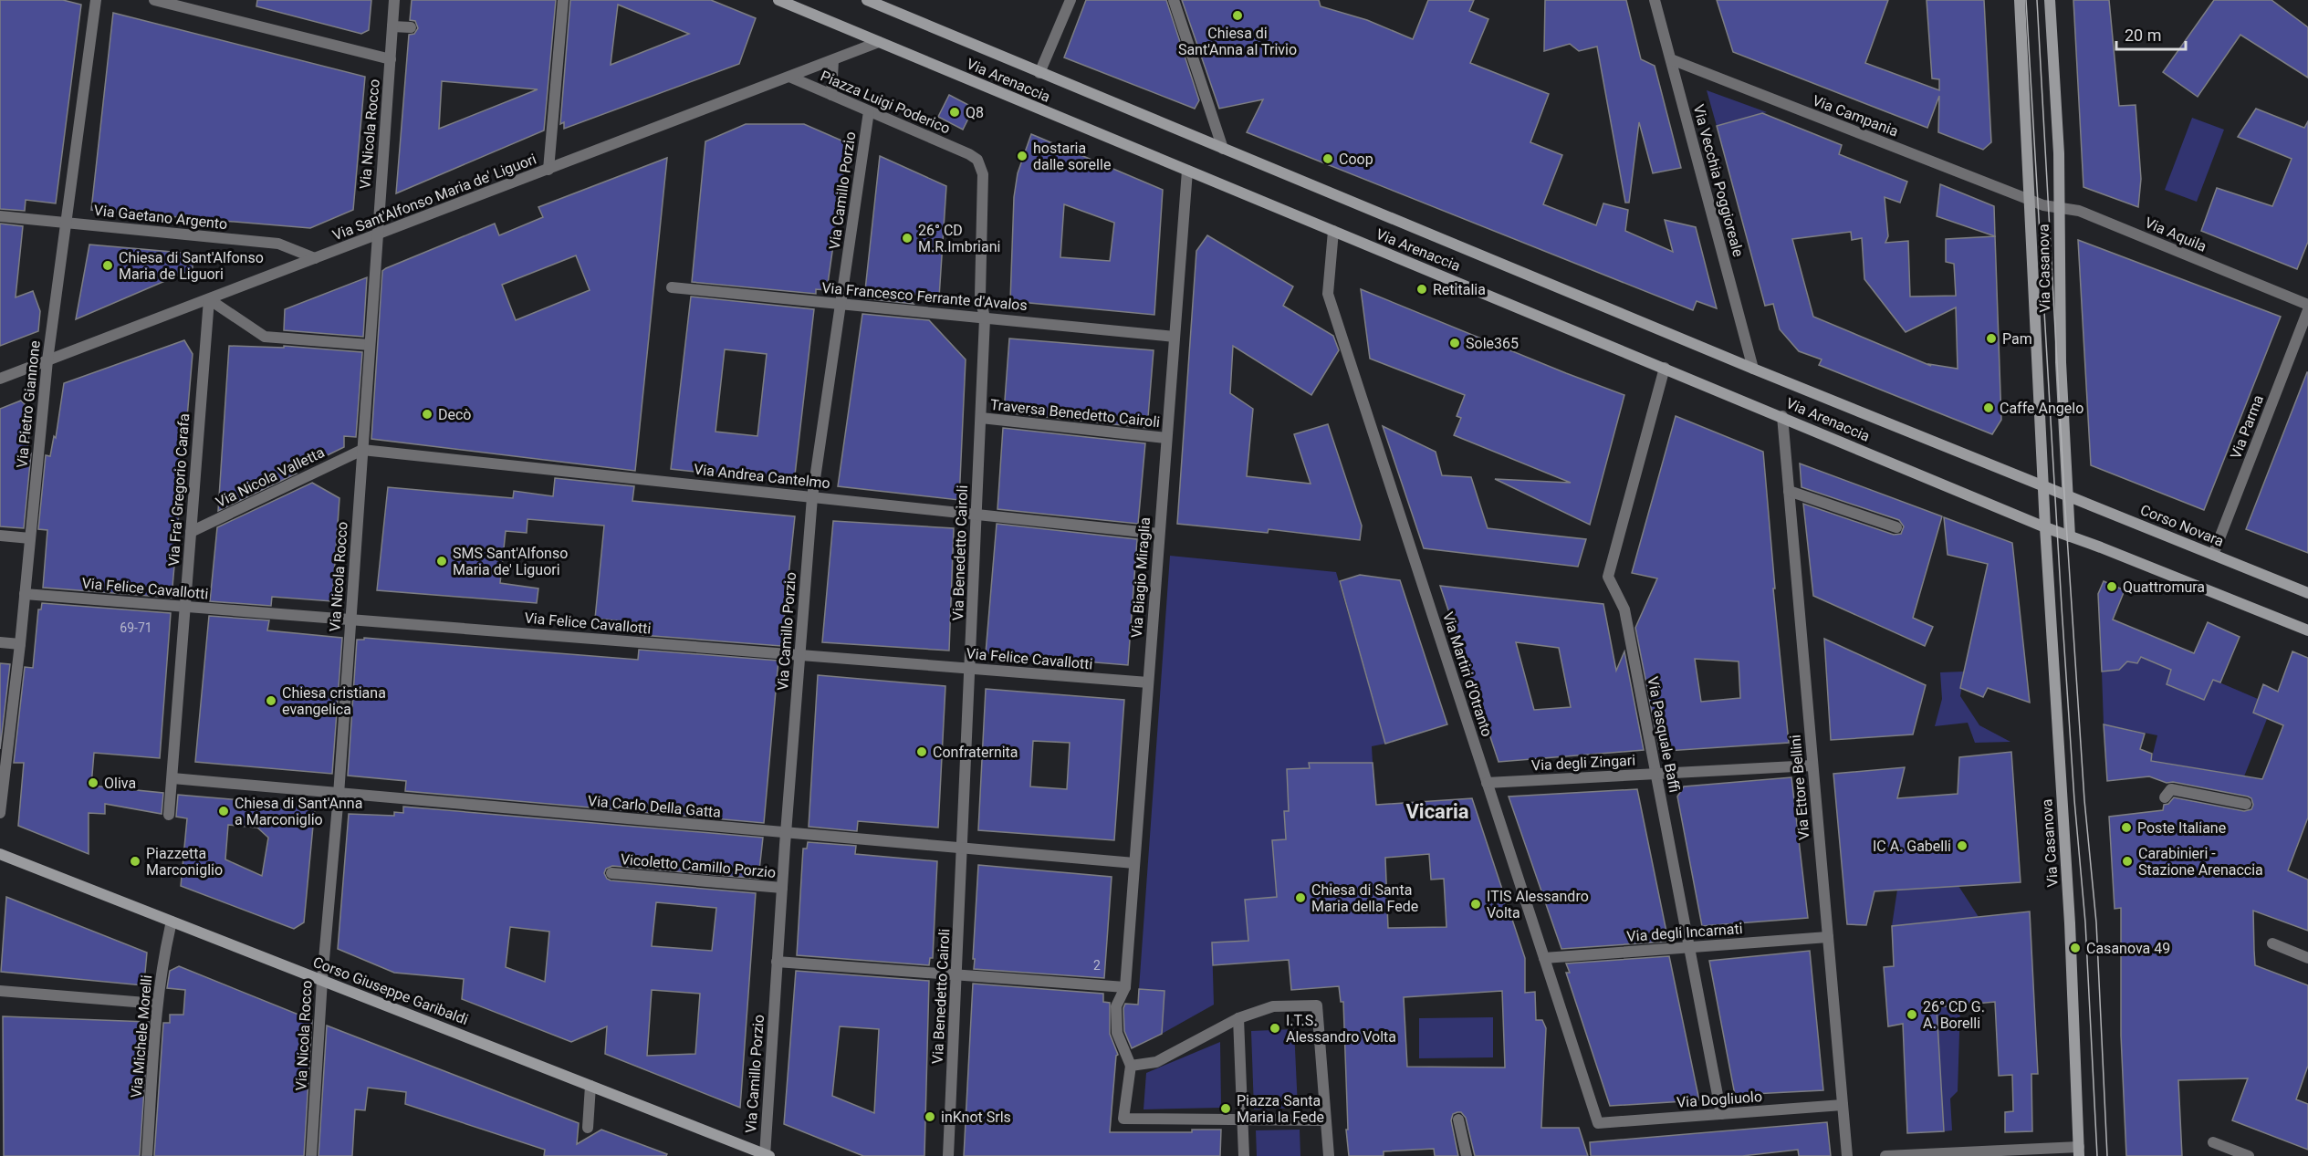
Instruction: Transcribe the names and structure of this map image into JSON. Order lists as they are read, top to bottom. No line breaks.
{"streets":{"main road":["Via Arenaccia","Via Casanova","Corso Novara","Corso Giuseppe Garibaldi"],"street":["Piazza Luigi Poderico","Via Campania","Via Nicola Rocco","Via Vecchia Poggioreale","Via Camillo Porzio","Via Sant'Alfonso Maria de' Liguori","Via Gaetano Argento","Via Aquila","Via Francesco Ferrante d'Avalos","Via Pietro Giannone","Traversa Benedetto Cairoli","Via Parma","Via Andrea Cantelmo","Via Nicola Valletta","Via Fra' Gregorio Carafa","Via Benedetto Cairoli","Via Biagio Miraglia","Via Felice Cavallotti","Via Martiri d'Otranto","Via Pasquale Baffi","Via degli Zingari","Via Ettore Bellini","Via Carlo Della Gatta","Vicoletto Camillo Porzio","Via degli Incarnati","Via Michele Morelli","Via Dogliuolo"]},"crossings":[["Via Arenaccia","Via Vecchia Poggioreale"],["Via Arenaccia","Via Sant'Alfonso Maria de' Liguori"],["Via Arenaccia","Via Casanova"],["Via Arenaccia","Corso Novara"],["Via Arenaccia","Via Biagio Miraglia"],["Via Arenaccia","Via Martiri d'Otranto"],["Via Arenaccia","Via Pasquale Baffi"],["Via Arenaccia","Via Ettore Bellini"],["Piazza Luigi Poderico","Via Camillo Porzio"],["Piazza Luigi Poderico","Via Sant'Alfonso Maria de' Liguori"],["Piazza Luigi Poderico","Via Benedetto Cairoli"],["Via Campania","Via Vecchia Poggioreale"],["Via Campania","Via Aquila"],["Via Campania","Via Casanova"],["Via Nicola Rocco","Via Sant'Alfonso Maria de' Liguori"],["Via Nicola Rocco","Via Andrea Cantelmo"],["Via Nicola Rocco","Via Nicola Valletta"],["Via Nicola Rocco","Via Felice Cavallotti"],["Via Nicola Rocco","Via Carlo Della Gatta"],["Via Nicola Rocco","Corso Giuseppe Garibaldi"],["Via Camillo Porzio","Via Francesco Ferrante d'Avalos"],["Via Camillo Porzio","Via Andrea Cantelmo"],["Via Camillo Porzio","Via Felice Cavallotti"],["Via Camillo Porzio","Via Carlo Della Gatta"],["Via Camillo Porzio","Vicoletto Camillo Porzio"],["Via Camillo Porzio","Corso Giuseppe Garibaldi"],["Via Sant'Alfonso Maria de' Liguori","Via Gaetano Argento"],["Via Sant'Alfonso Maria de' Liguori","Via Pietro Giannone"],["Via Sant'Alfonso Maria de' Liguori","Via Fra' Gregorio Carafa"],["Via Gaetano Argento","Via Pietro Giannone"],["Via Aquila","Via Casanova"],["Via Casanova","Corso Novara"],["Via Francesco Ferrante d'Avalos","Via Benedetto Cairoli"],["Via Francesco Ferrante d'Avalos","Via Biagio Miraglia"],["Via Pietro Giannone","Via Felice Cavallotti"],["Traversa Benedetto Cairoli","Via Benedetto Cairoli"],["Traversa Benedetto Cairoli","Via Biagio Miraglia"],["Via Parma","Corso Novara"],["Via Andrea Cantelmo","Via Nicola Valletta"],["Via Andrea Cantelmo","Via Benedetto Cairoli"],["Via Andrea Cantelmo","Via Biagio Miraglia"],["Via Nicola Valletta","Via Fra' Gregorio Carafa"],["Via Fra' Gregorio Carafa","Via Felice Cavallotti"],["Via Fra' Gregorio Carafa","Via Carlo Della Gatta"],["Via Benedetto Cairoli","Via Felice Cavallotti"],["Via Benedetto Cairoli","Via Carlo Della Gatta"],["Via Biagio Miraglia","Via Felice Cavallotti"],["Via Biagio Miraglia","Via Carlo Della Gatta"],["Via Martiri d'Otranto","Via degli Zingari"],["Via Martiri d'Otranto","Via degli Incarnati"],["Via Martiri d'Otranto","Via Dogliuolo"],["Via Pasquale Baffi","Via degli Zingari"],["Via Pasquale Baffi","Via degli Incarnati"],["Via Pasquale Baffi","Via Dogliuolo"],["Via degli Zingari","Via Ettore Bellini"],["Via Ettore Bellini","Via degli Incarnati"],["Via Ettore Bellini","Via Dogliuolo"],["Corso Giuseppe Garibaldi","Via Michele Morelli"]],"districts":["Vicaria"],"places":["Chiesa di Sant'Anna al Trivio","Q8","hostaria dalle sorelle","Coop","26° CD M.R.Imbriani","Chiesa di Sant'Alfonso Maria de Liguori","Retitalia","Pam","Sole365","Caffe Angelo","Decò","SMS Sant'Alfonso Maria de' Liguori","Quattromura","Chiesa cristiana evangelica","Confraternita","Oliva","Chiesa di Sant'Anna a Marconiglio","Poste Italiane","IC A. Gabelli","Piazzetta Marconiglio","Carabinieri - Stazione Arenaccia","Chiesa di Santa Maria della Fede","ITIS Alessandro Volta","Casanova 49","26° CD G. A. Borelli","I.T.S. Alessandro Volta","Piazza Santa Maria la Fede","inKnot Srls"],"house_numbers":["69-71","2"],"scale_bar":"20 m"}
